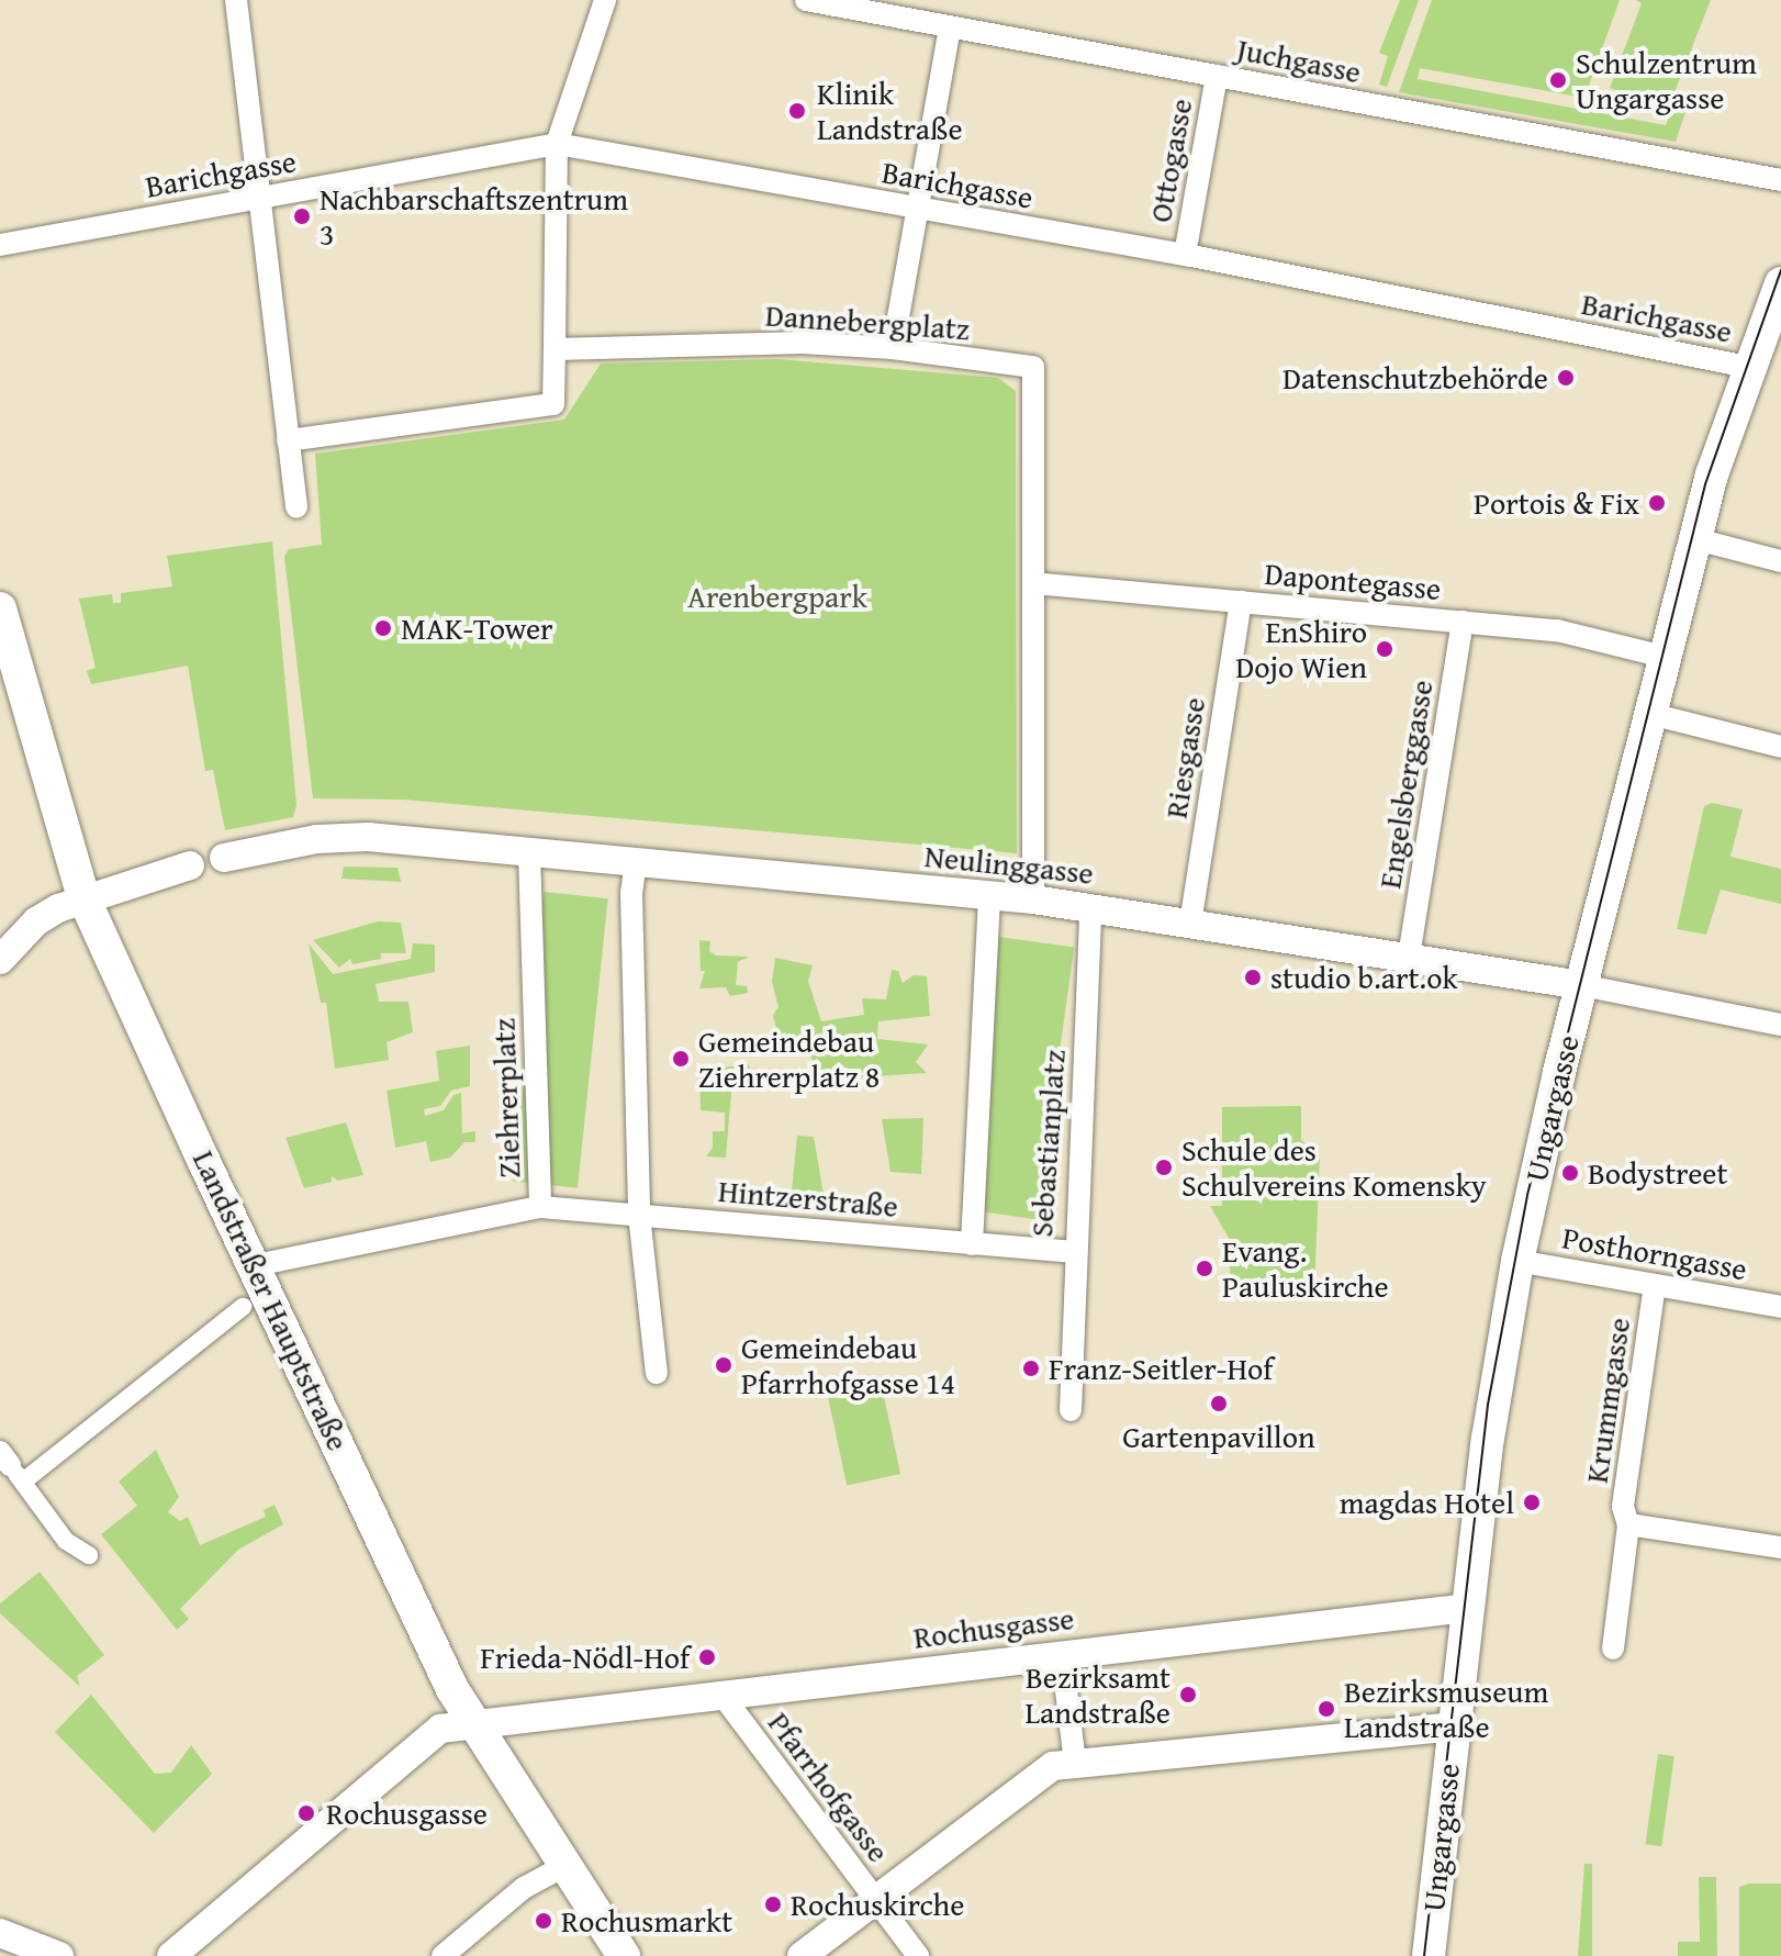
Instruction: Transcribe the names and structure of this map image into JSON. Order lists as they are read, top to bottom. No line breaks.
{"streets":{"main road":["Ungargasse","Landstraßer Hauptstraße"],"street":["Juchgasse","Ottogasse","Barichgasse","Dannebergplatz","Dapontegasse","Riesgasse","Engelsberggasse","Neulinggasse","Ziehrerplatz","Sebastianplatz","Hintzerstraße","Posthorngasse","Krummgasse","Rochusgasse","Pfarrhofgasse"]},"crossings":[["Juchgasse","Ottogasse"],["Ottogasse","Barichgasse"],["Barichgasse","Ungargasse"],["Dannebergplatz","Dapontegasse"],["Dannebergplatz","Neulinggasse"],["Dapontegasse","Riesgasse"],["Dapontegasse","Engelsberggasse"],["Dapontegasse","Ungargasse"],["Riesgasse","Neulinggasse"],["Engelsberggasse","Neulinggasse"],["Neulinggasse","Ziehrerplatz"],["Neulinggasse","Ungargasse"],["Neulinggasse","Sebastianplatz"],["Ziehrerplatz","Hintzerstraße"],["Ungargasse","Posthorngasse"],["Ungargasse","Rochusgasse"],["Sebastianplatz","Hintzerstraße"],["Posthorngasse","Krummgasse"],["Landstraßer Hauptstraße","Rochusgasse"],["Rochusgasse","Pfarrhofgasse"]],"parks":["Arenbergpark"],"places":["Schulzentrum Ungargasse","Klinik Landstraße","Nachbarschaftszentrum 3","Datenschutzbehörde","Portois & Fix","MAK-Tower","EnShiro Dojo Wien","studio b.art.ok","Gemeindebau Ziehrerplatz 8","Schule des Schulvereins Komensky","Bodystreet","Evang. Pauluskirche","Gemeindebau Pfarrhofgasse 14","Franz-Seitler-Hof","Gartenpavillon","magdas Hotel","Frieda-Nödl-Hof","Bezirksamt Landstraße","Bezirksmuseum Landstraße","Rochusgasse","Rochuskirche","Rochusmarkt"]}
